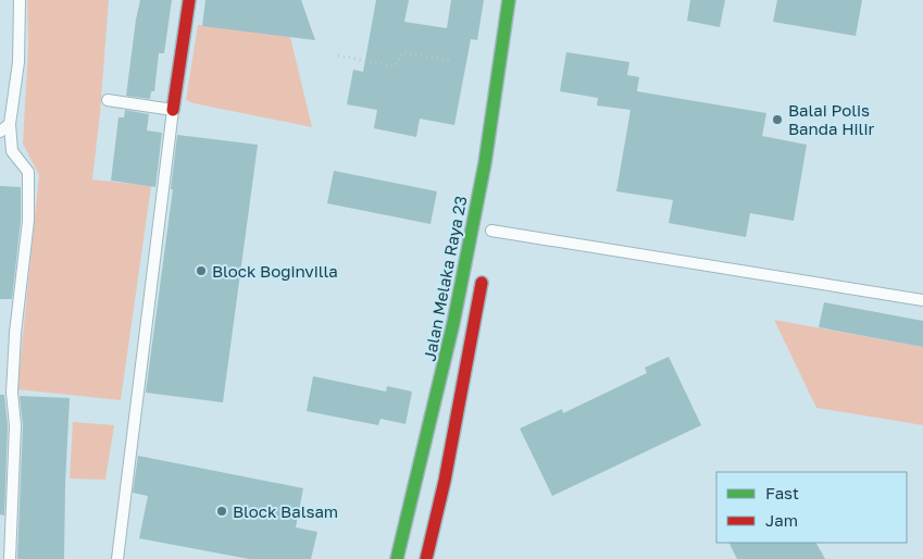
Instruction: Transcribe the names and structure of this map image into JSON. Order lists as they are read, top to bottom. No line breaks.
{"streets":{"main road":["Jalan Melaka Raya 23"]},"places":["Balai Polis Banda Hilir","Block Boginvilla","Block Balsam"],"legend":["Fast","Jam"]}
